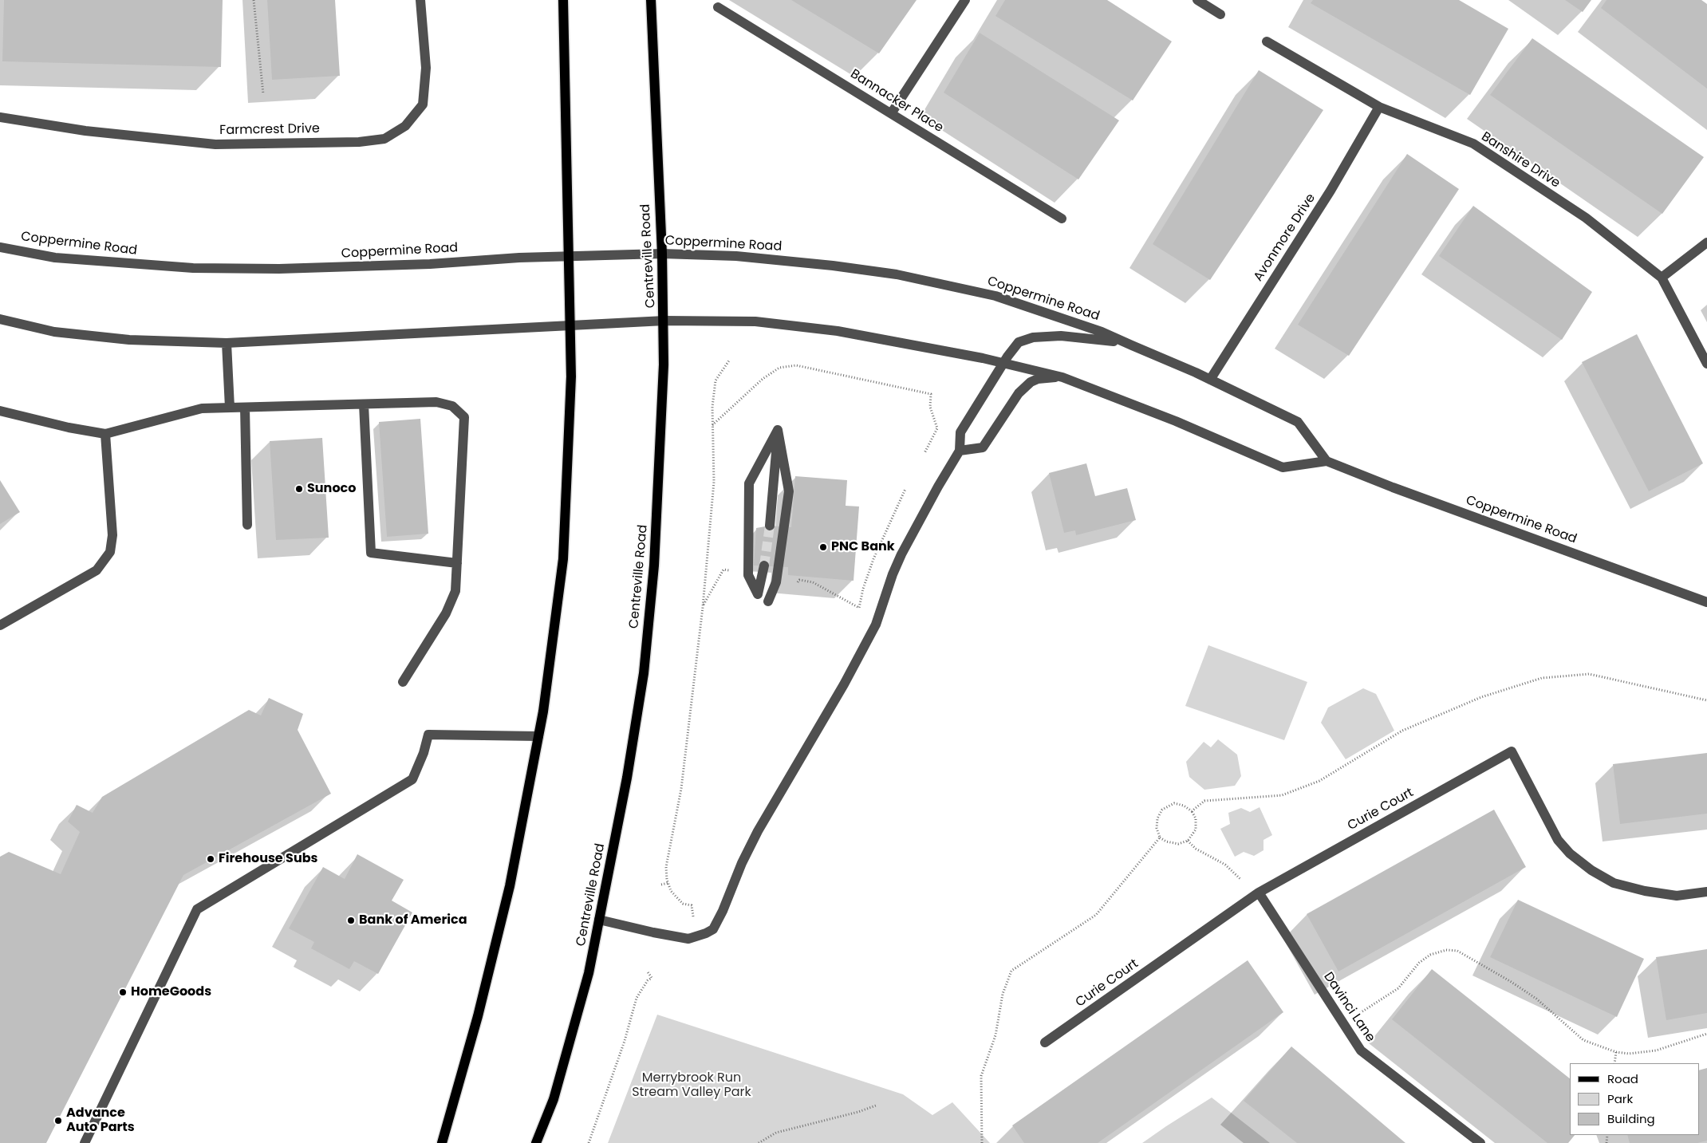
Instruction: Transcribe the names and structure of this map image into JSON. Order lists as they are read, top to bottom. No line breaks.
{"streets":{"main road":["Centreville Road"],"street":["Bannacker Place","Farmcrest Drive","Banshire Drive","Avonmore Drive","Coppermine Road","Curie Court","Davinci Lane"]},"crossings":[["Banshire Drive","Avonmore Drive"],["Avonmore Drive","Coppermine Road"],["Coppermine Road","Centreville Road"],["Curie Court","Davinci Lane"]],"parks":["Merrybrook Run Stream Valley Park"],"places":["Sunoco","PNC Bank","Firehouse Subs","Bank of America","HomeGoods","Advance Auto Parts"],"legend":["Road","Park","Building"]}
